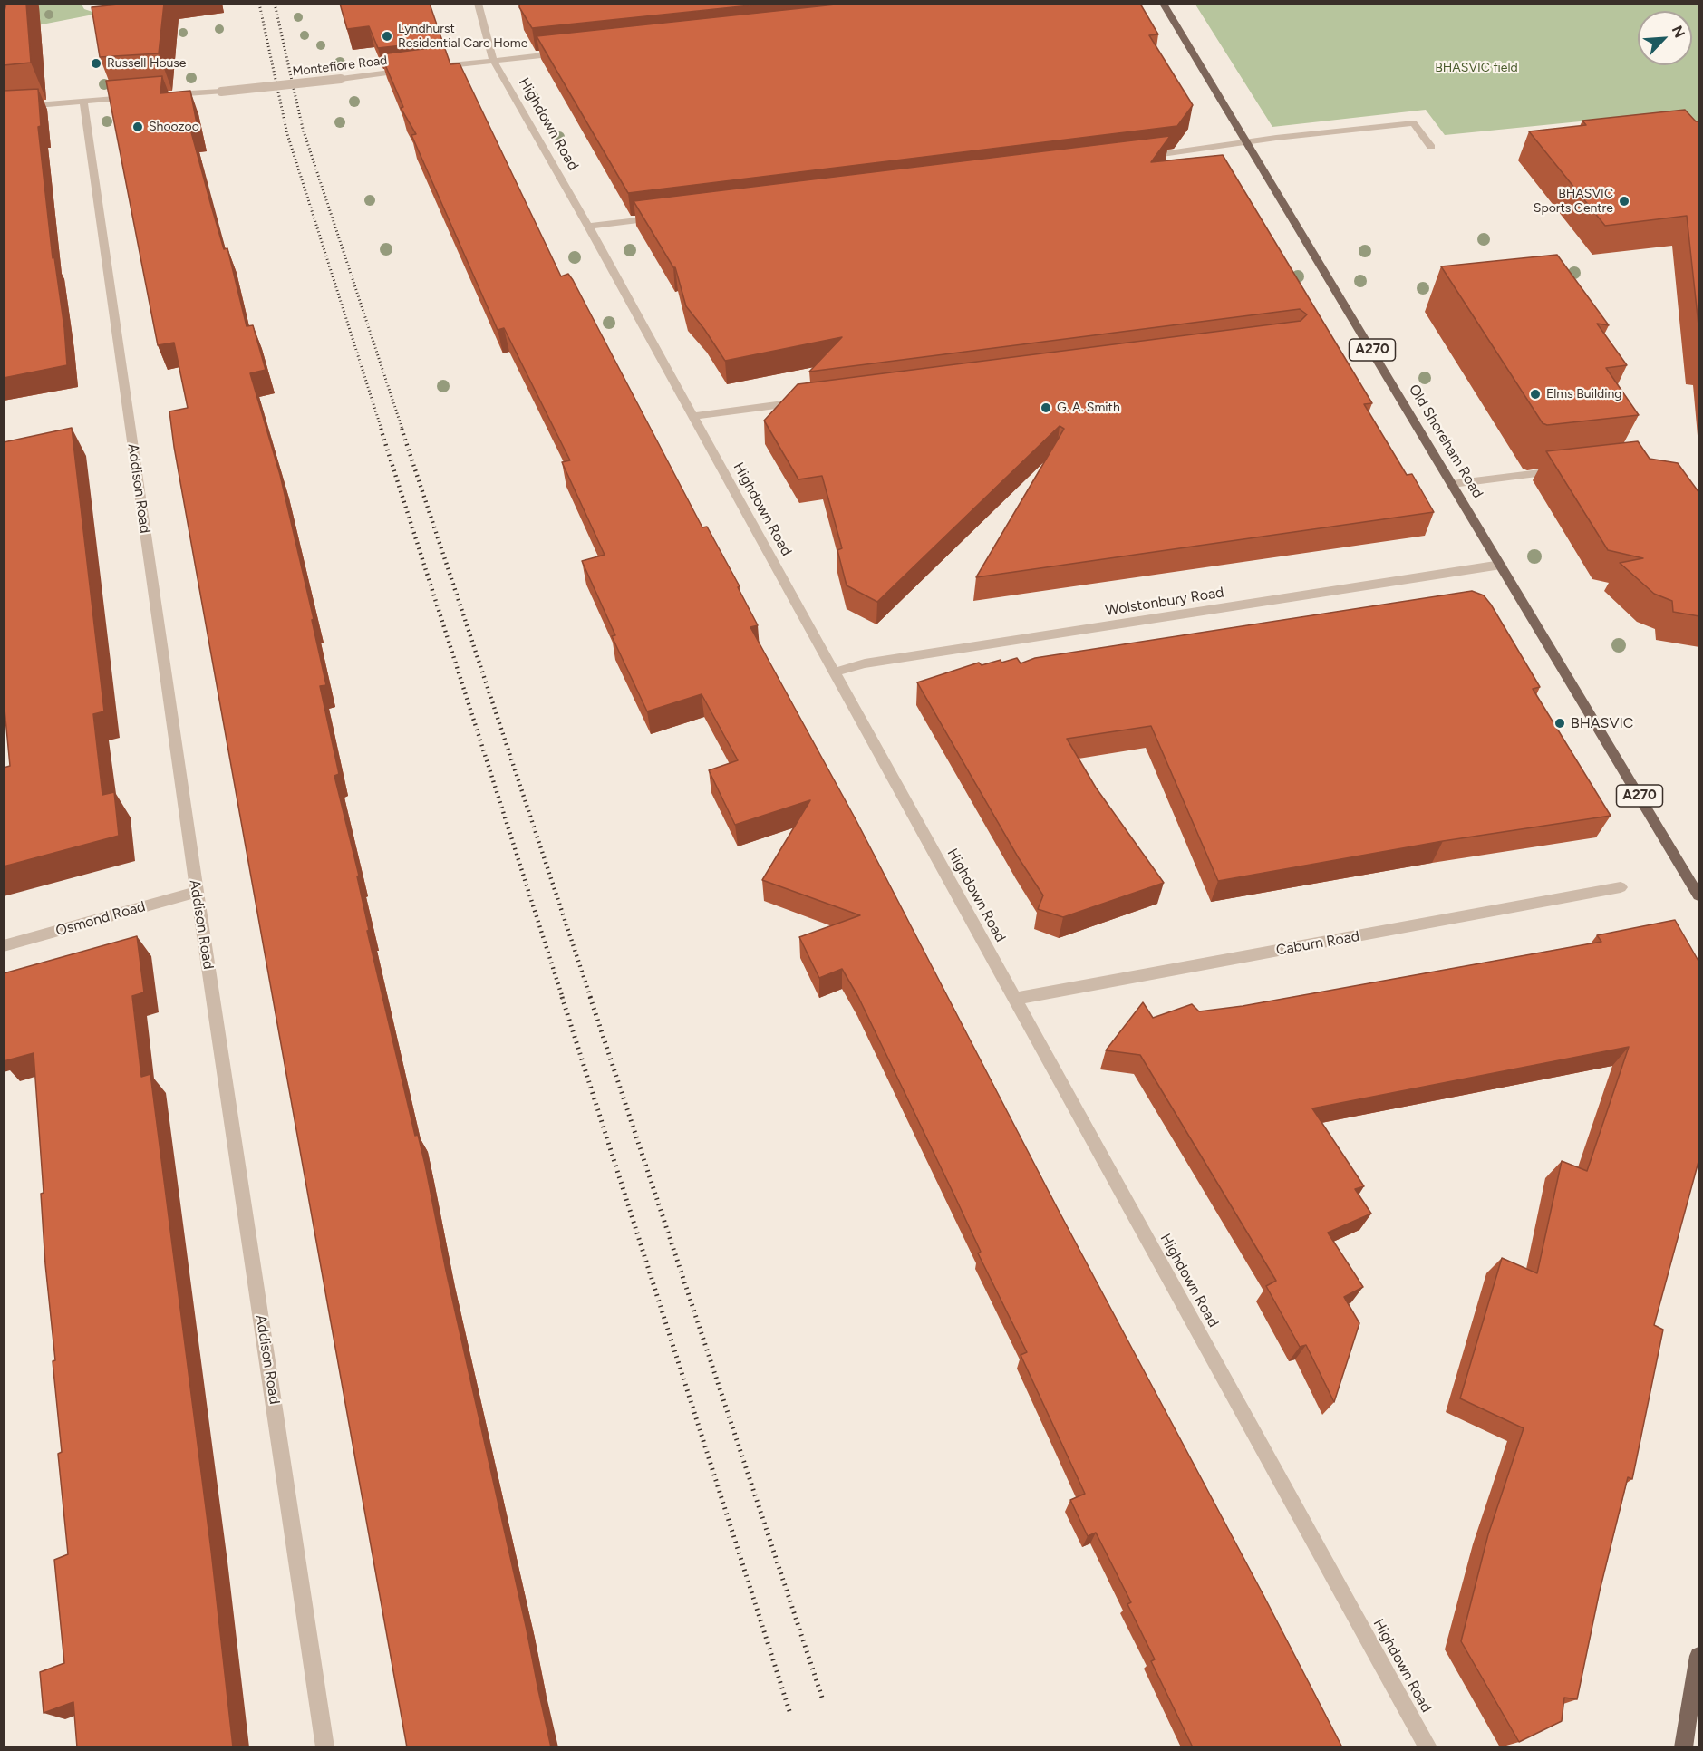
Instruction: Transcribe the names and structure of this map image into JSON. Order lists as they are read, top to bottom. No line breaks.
{"streets":{"main road":["A270","Old Shoreham Road"],"street":["Montefiore Road","Highdown Road","Addison Road","Wolstonbury Road","Osmond Road","Caburn Road"]},"crossings":[["Highdown Road","Wolstonbury Road"],["Highdown Road","Caburn Road"],["Old Shoreham Road","Wolstonbury Road"],["Addison Road","Osmond Road"]],"parks":["BHASVIC field"],"places":["Lyndhurst Residential Care Home","Russell House","Shoozoo","BHASVIC Sports Centre","Elms Building","G. A. Smith","BHASVIC"],"north":"top right"}
